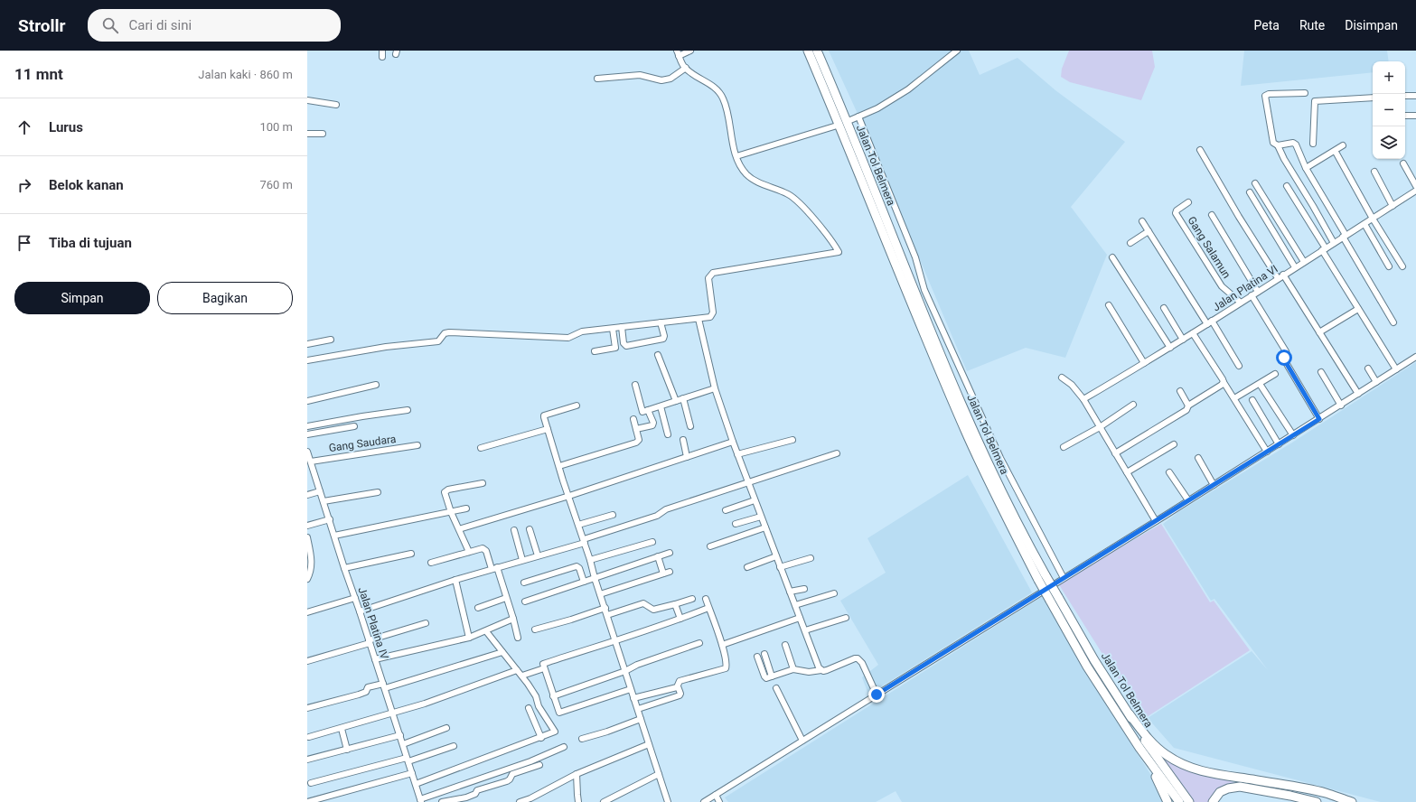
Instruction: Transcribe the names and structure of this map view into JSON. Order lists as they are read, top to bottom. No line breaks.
{"streets":{"highway":["Jalan Tol Belmera"],"street":["Gang Salamun","Jalan Platina VI","Gang Saudara","Jalan Platina IV"]},"crossings":[["Gang Salamun","Jalan Platina VI"],["Gang Saudara","Jalan Platina IV"]],"page":{"header":"Strollr","search":"Cari di sini","nav":["Peta","Rute","Disimpan"],"heading":["11 mnt","Jalan kaki · 860 m"],"map_buttons":["+","−"],"list":[["Lurus","100 m"],["Belok kanan","760 m"],"Tiba di tujuan"],"buttons":["Simpan","Bagikan"]}}
